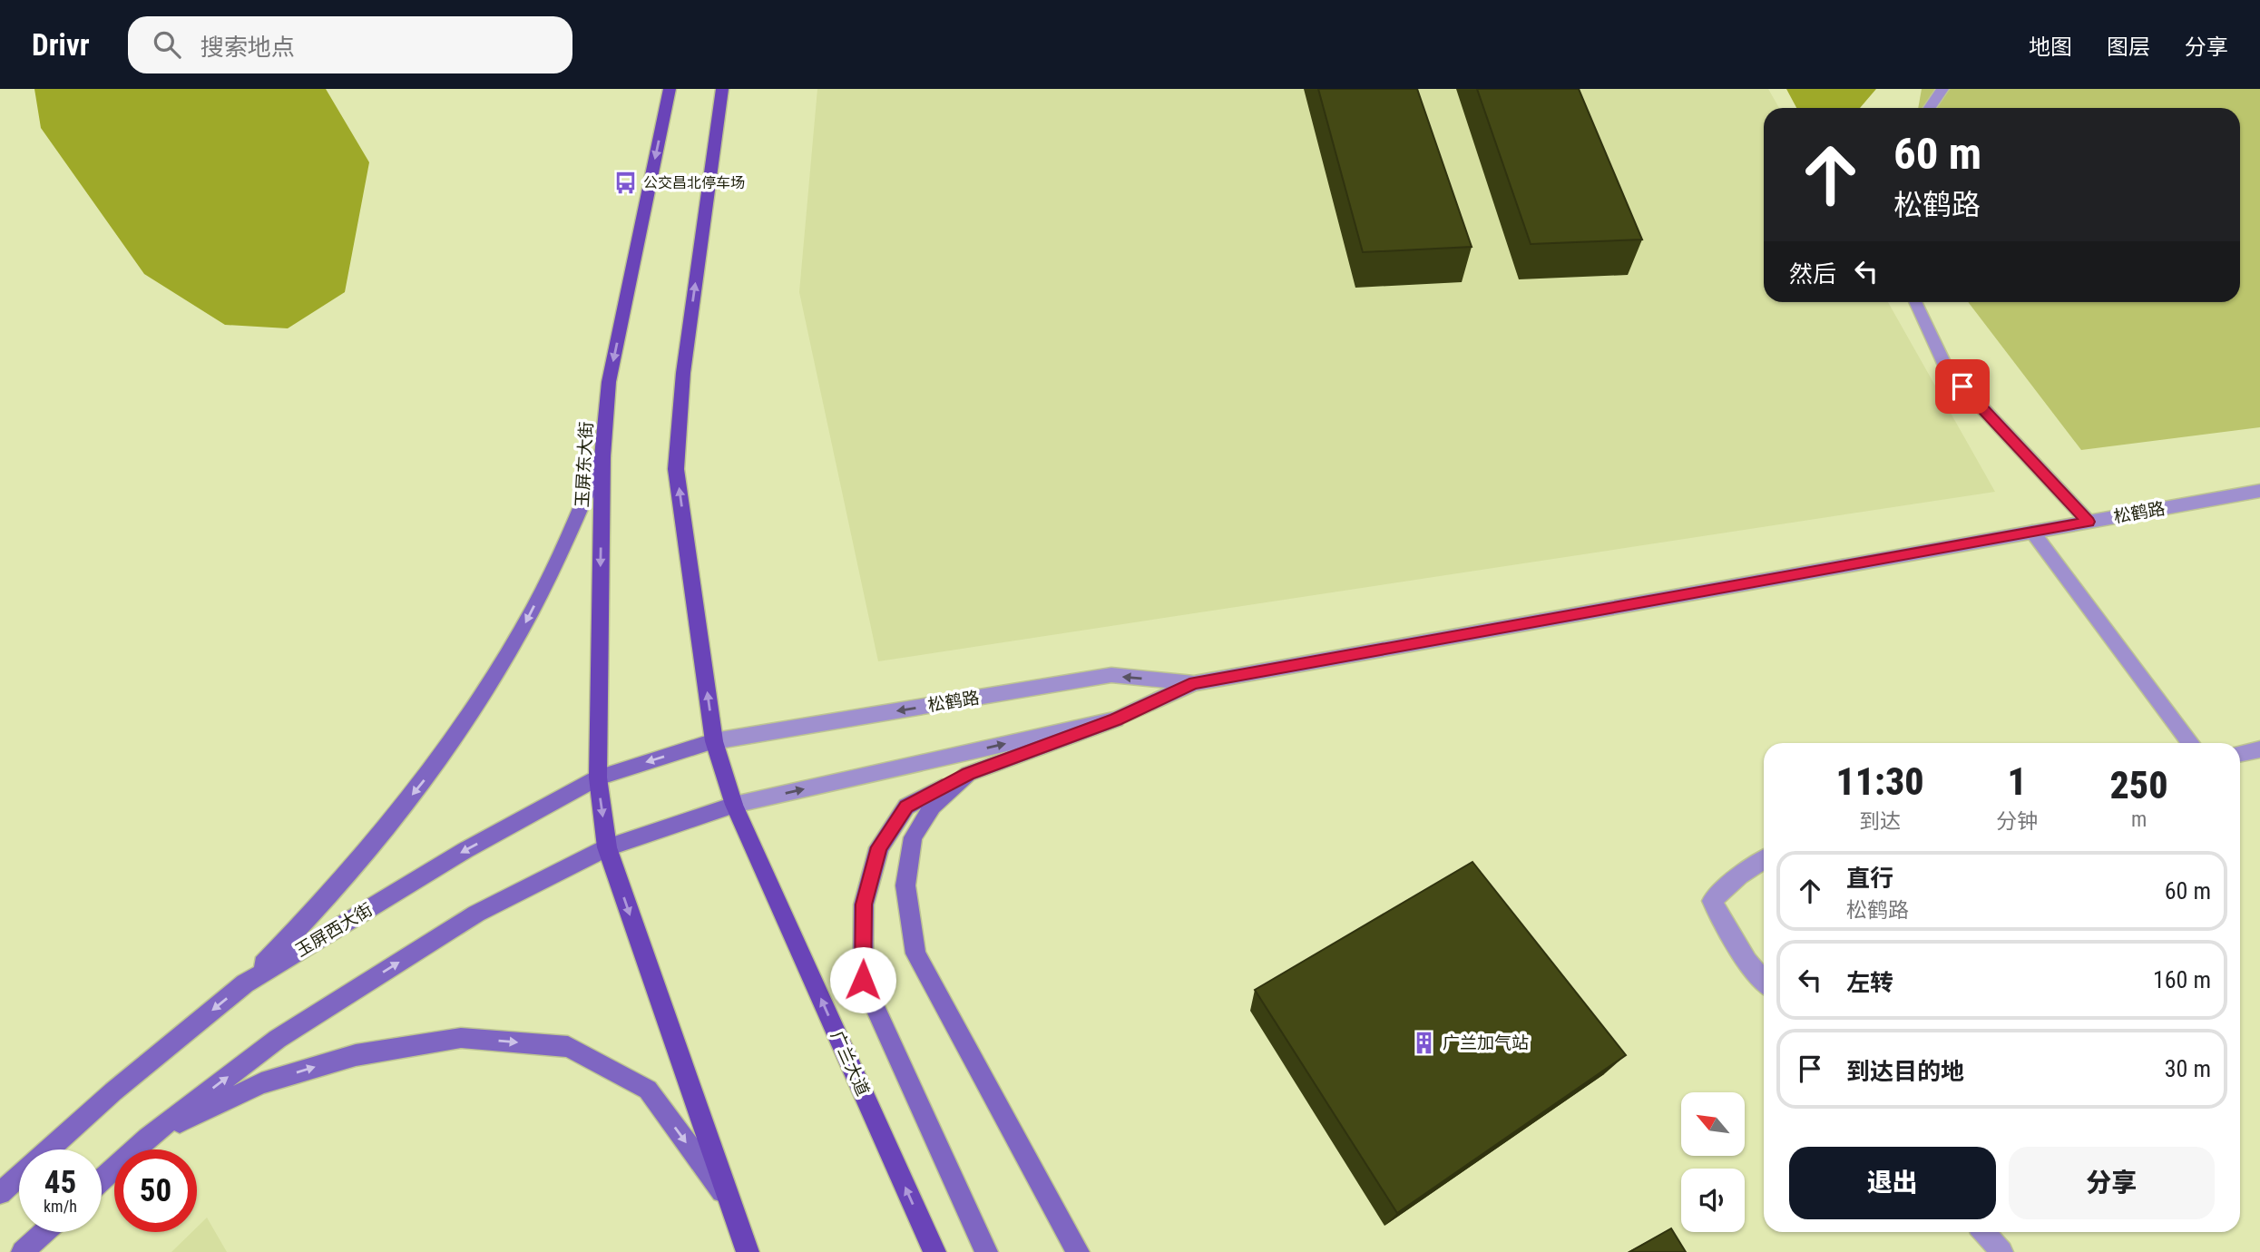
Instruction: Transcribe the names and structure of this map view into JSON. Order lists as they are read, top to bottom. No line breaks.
{"streets":{"main road":["玉屏东大街","玉屏西大街","广兰大道"],"street":["松鹤路"]},"crossings":[["玉屏东大街","玉屏西大街"],["松鹤路","玉屏西大街"],["松鹤路","广兰大道"]],"places":{"bus stop":["公交昌北停车场"],"building":["广兰加气站"]},"north":"top left","page":{"header":"Drivr","search":"搜索地点","nav":["地图","图层","分享"],"turn":["60 m","松鹤路"],"then":"然后","eta":["11:30","到达","1","分钟","250","m"],"list":[{"name":"直行","note":"松鹤路","value":"60 m"},{"name":"左转","value":"160 m"},{"name":"到达目的地","value":"30 m"}],"buttons":["退出","分享"],"speed":"45 km/h","limit":"50"}}
